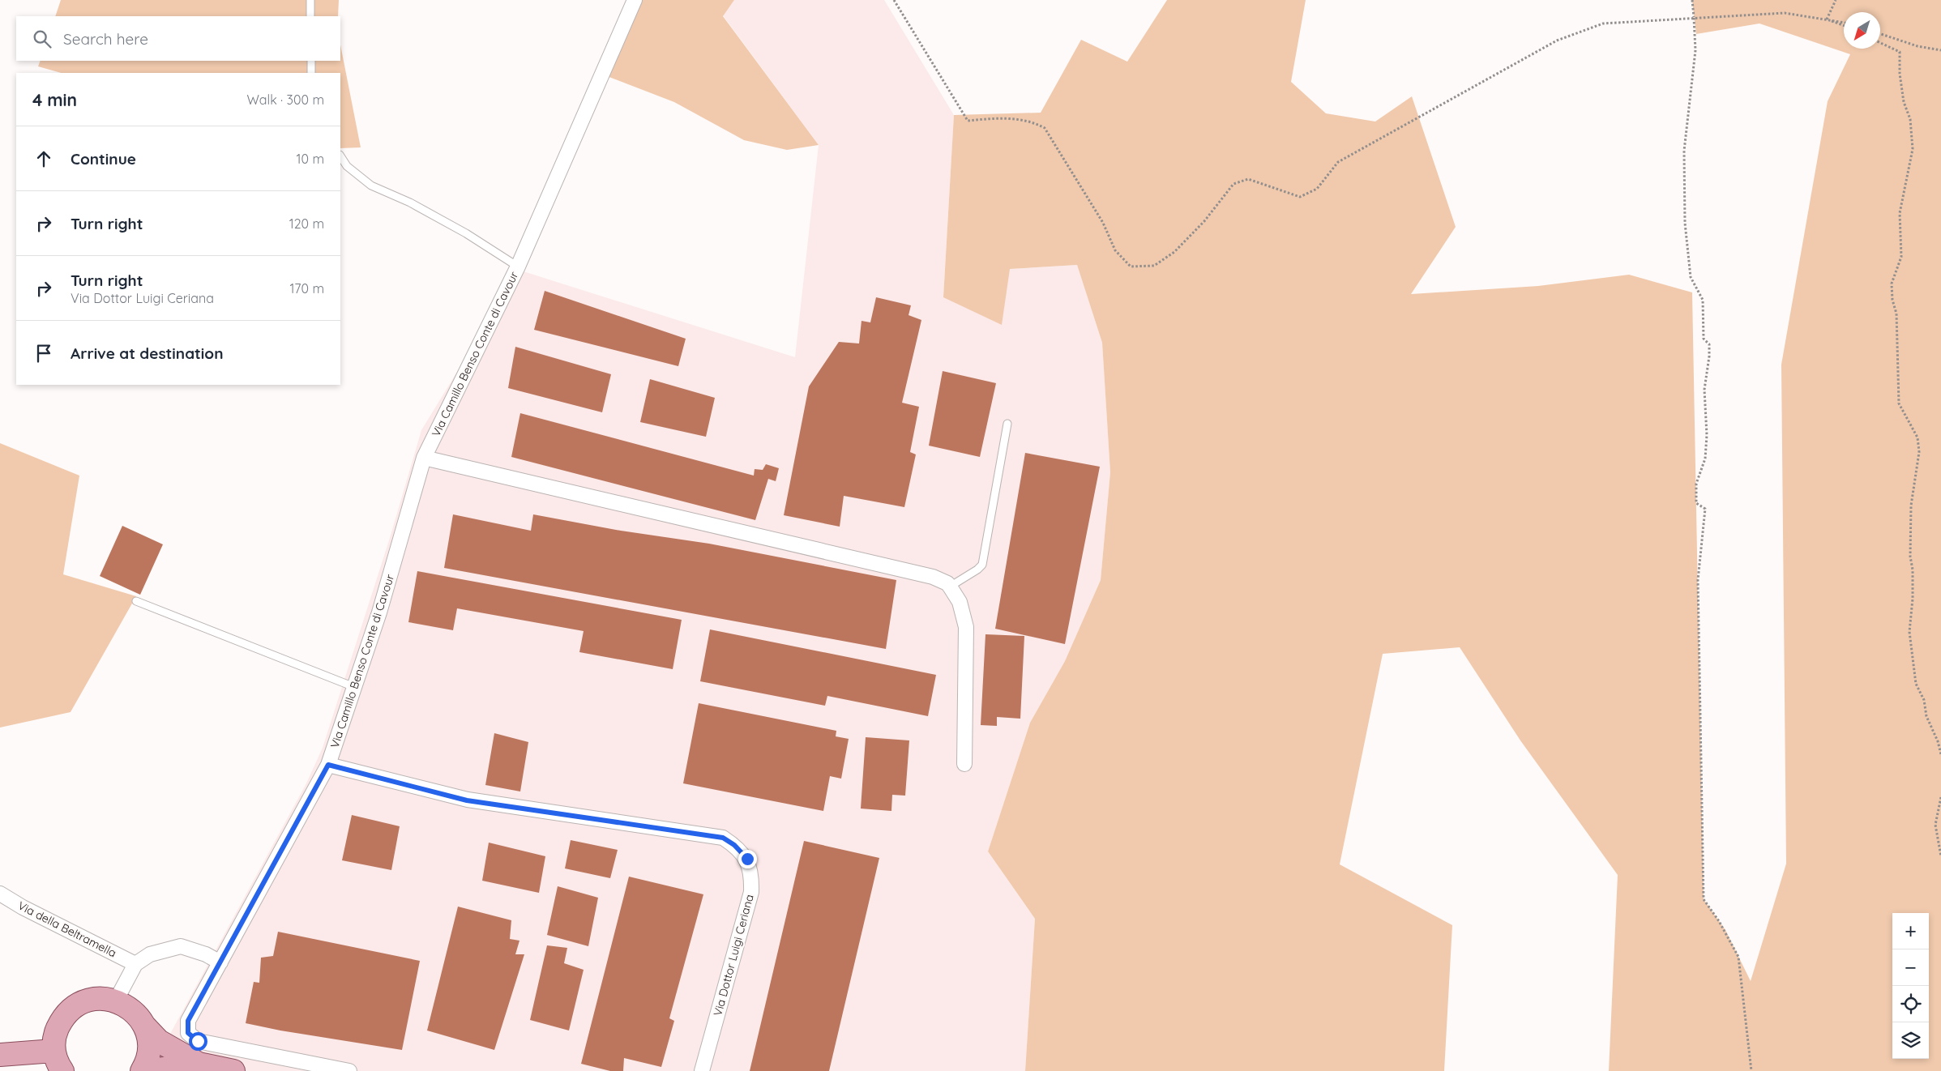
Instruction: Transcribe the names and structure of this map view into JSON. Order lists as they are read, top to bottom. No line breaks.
{"streets":{"street":["Via Camillo Benso Conte di Cavour","Via della Beltramella","Via Dottor Luigi Ceriana"]},"crossings":[["Via Camillo Benso Conte di Cavour","Via Dottor Luigi Ceriana"]],"north":"bottom left","page":{"search":"Search here","heading":["4 min","Walk · 300 m"],"list":[["Continue","10 m"],["Turn right","120 m"],["Turn right","Via Dottor Luigi Ceriana","170 m"],"Arrive at destination"],"map_buttons":["+","−"]}}
